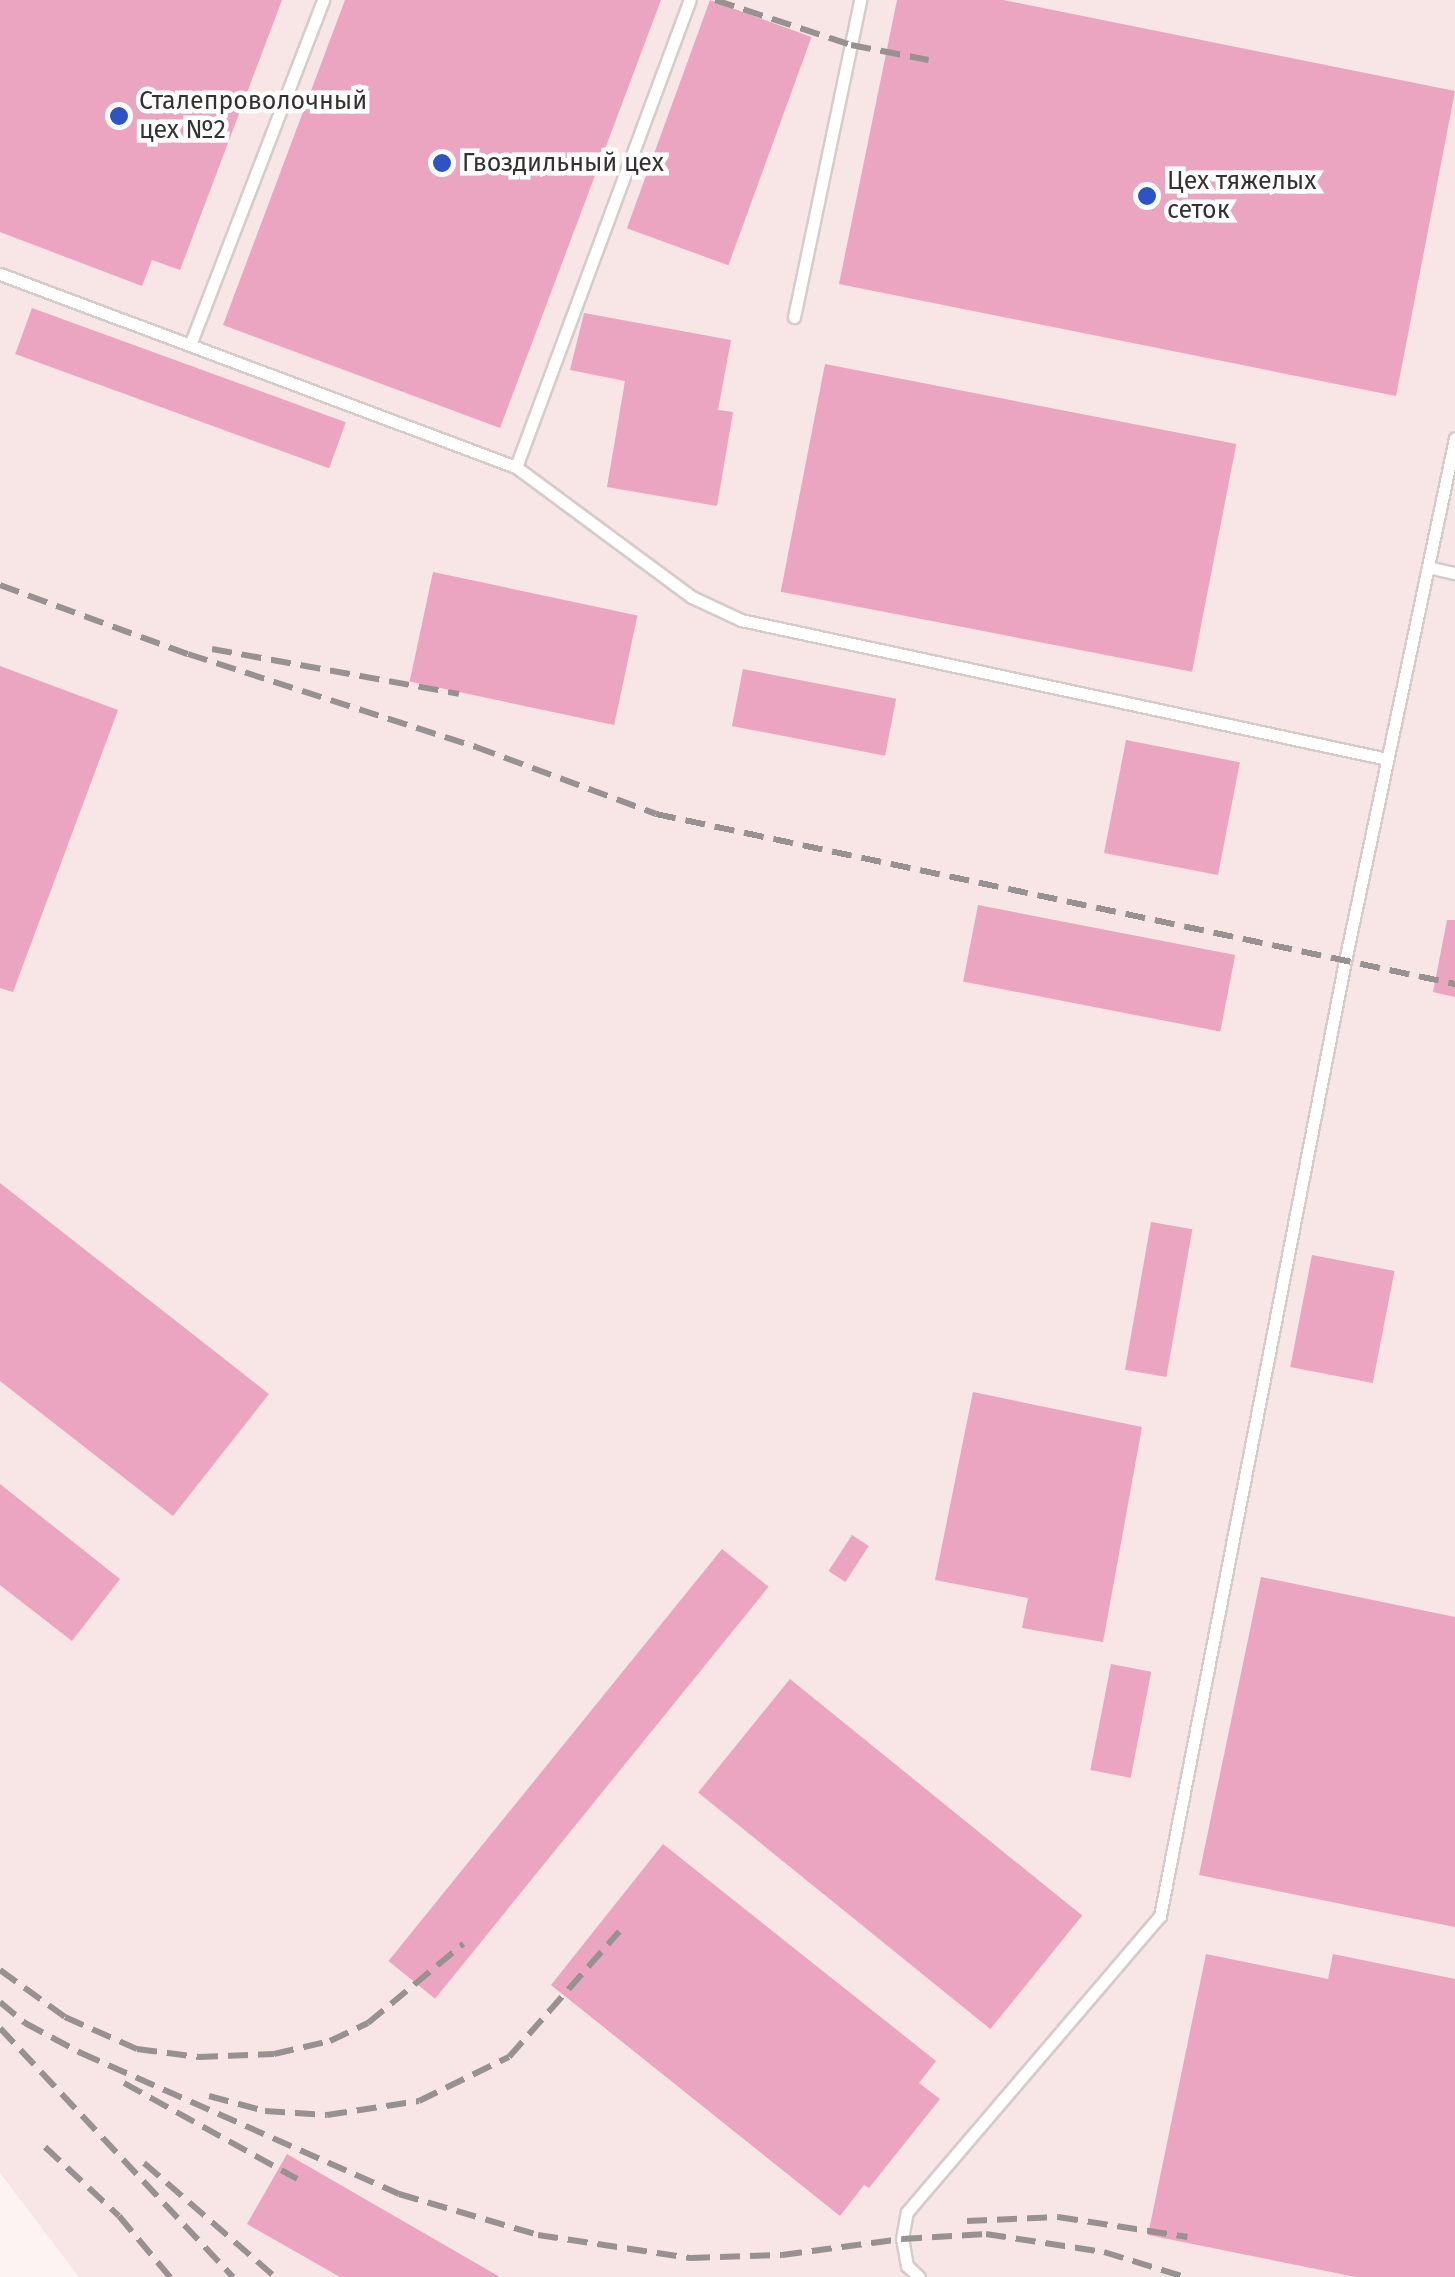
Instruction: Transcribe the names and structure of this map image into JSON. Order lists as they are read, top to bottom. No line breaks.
{"places":["Сталепроволочный цех №2","Гвоздильный цех","Цех тяжелых сеток"]}
